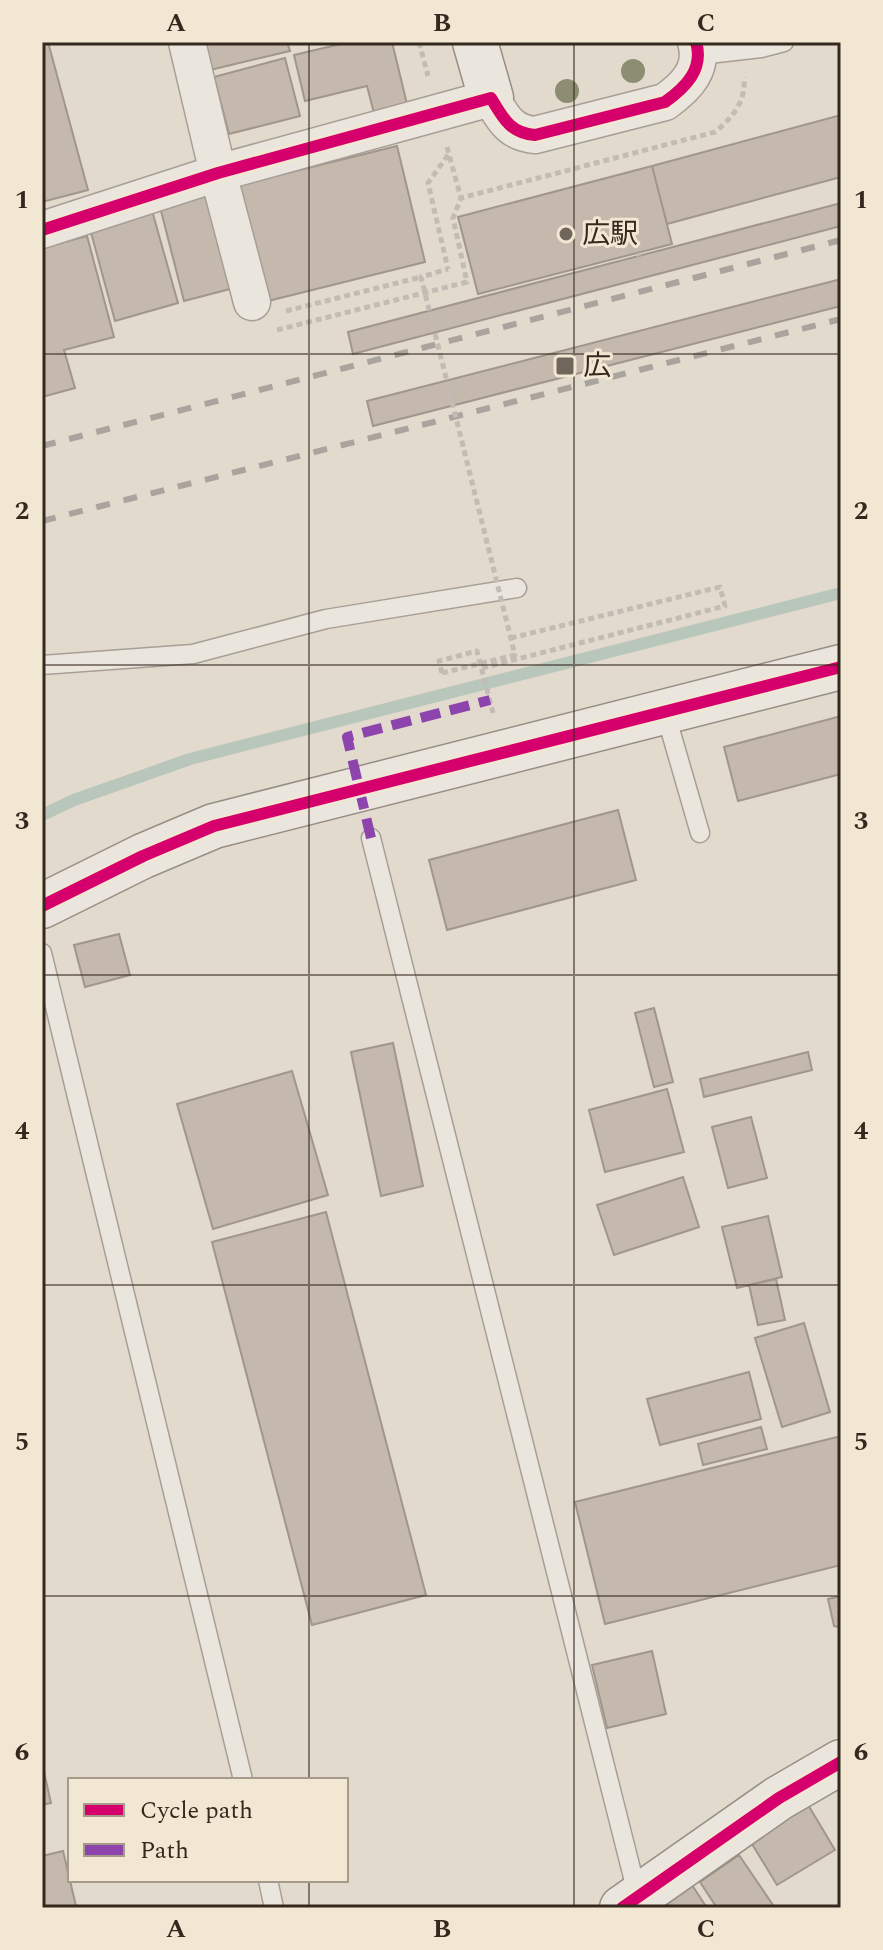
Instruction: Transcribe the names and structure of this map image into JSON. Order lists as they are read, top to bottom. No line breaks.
{"places":{"other":["広駅"],"transit":["広"]},"legend":["Cycle path","Path"],"grid":{"columns":["A","B","C"],"rows":["1","2","3","4","5","6"]}}
